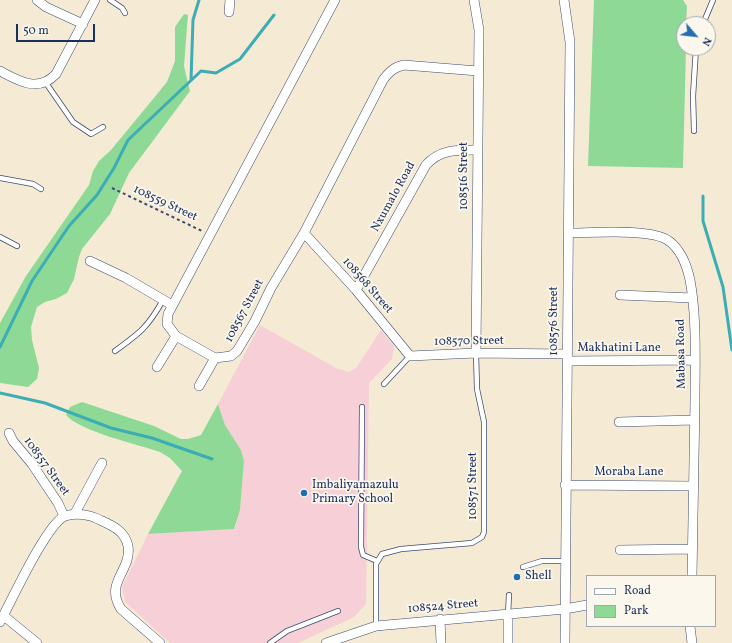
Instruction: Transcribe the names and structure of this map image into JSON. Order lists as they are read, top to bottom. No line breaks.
{"streets":{"street":["108516 Street","Nxumalo Road","108568 Street","108567 Street","108576 Street","108570 Street","Makhatini Lane","Mabasa Road","108557 Street","Moraba Lane","108524 Street"],"lane":["108571 Street"],"path":["108559 Street"]},"crossings":[["108516 Street","Nxumalo Road"],["108516 Street","108567 Street"],["108516 Street","108570 Street"],["108516 Street","108571 Street"],["Nxumalo Road","108568 Street"],["108568 Street","108567 Street"],["108568 Street","108570 Street"],["108576 Street","108570 Street"],["108576 Street","Makhatini Lane"],["108576 Street","Mabasa Road"],["108576 Street","Moraba Lane"],["108576 Street","108524 Street"],["108570 Street","Makhatini Lane"],["108570 Street","108571 Street"],["Makhatini Lane","Mabasa Road"],["Mabasa Road","Moraba Lane"]],"places":["Imbaliyamazulu Primary School","Shell"],"legend":["Road","Park"],"scale_bar":"50 m","north":"bottom right"}
